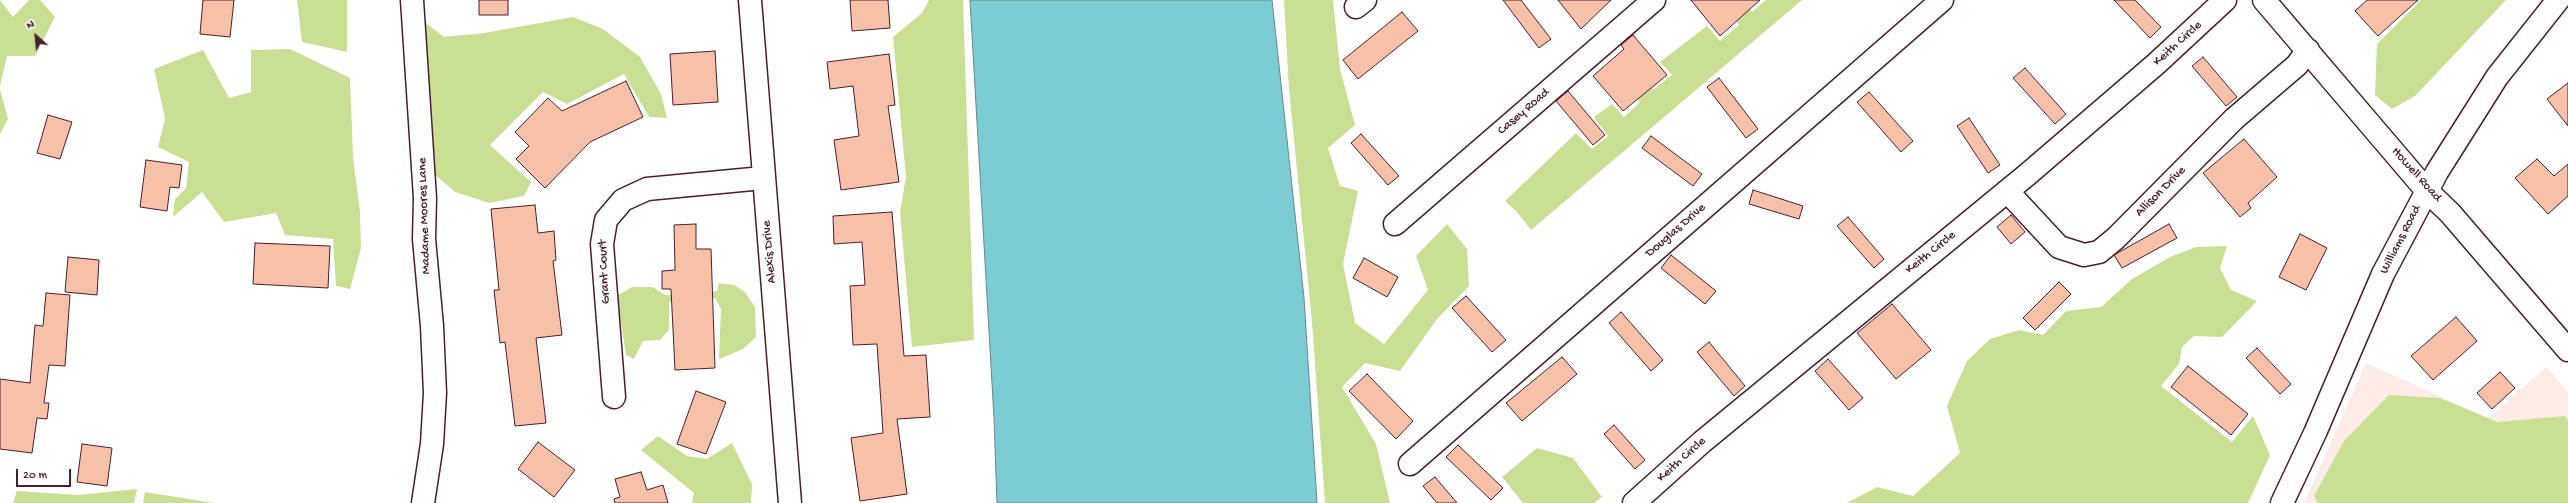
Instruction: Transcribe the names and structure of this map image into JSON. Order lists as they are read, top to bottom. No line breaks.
{"streets":{"street":["Keith Circle","Casey Road","Howell Road","Allison Drive","Madame Moores Lane","Douglas Drive","Williams Road","Alexis Drive","Grant Court"]},"crossings":[["Keith Circle","Allison Drive"],["Howell Road","Allison Drive"],["Howell Road","Williams Road"],["Alexis Drive","Grant Court"]],"scale_bar":"20 m","north":"top left"}
